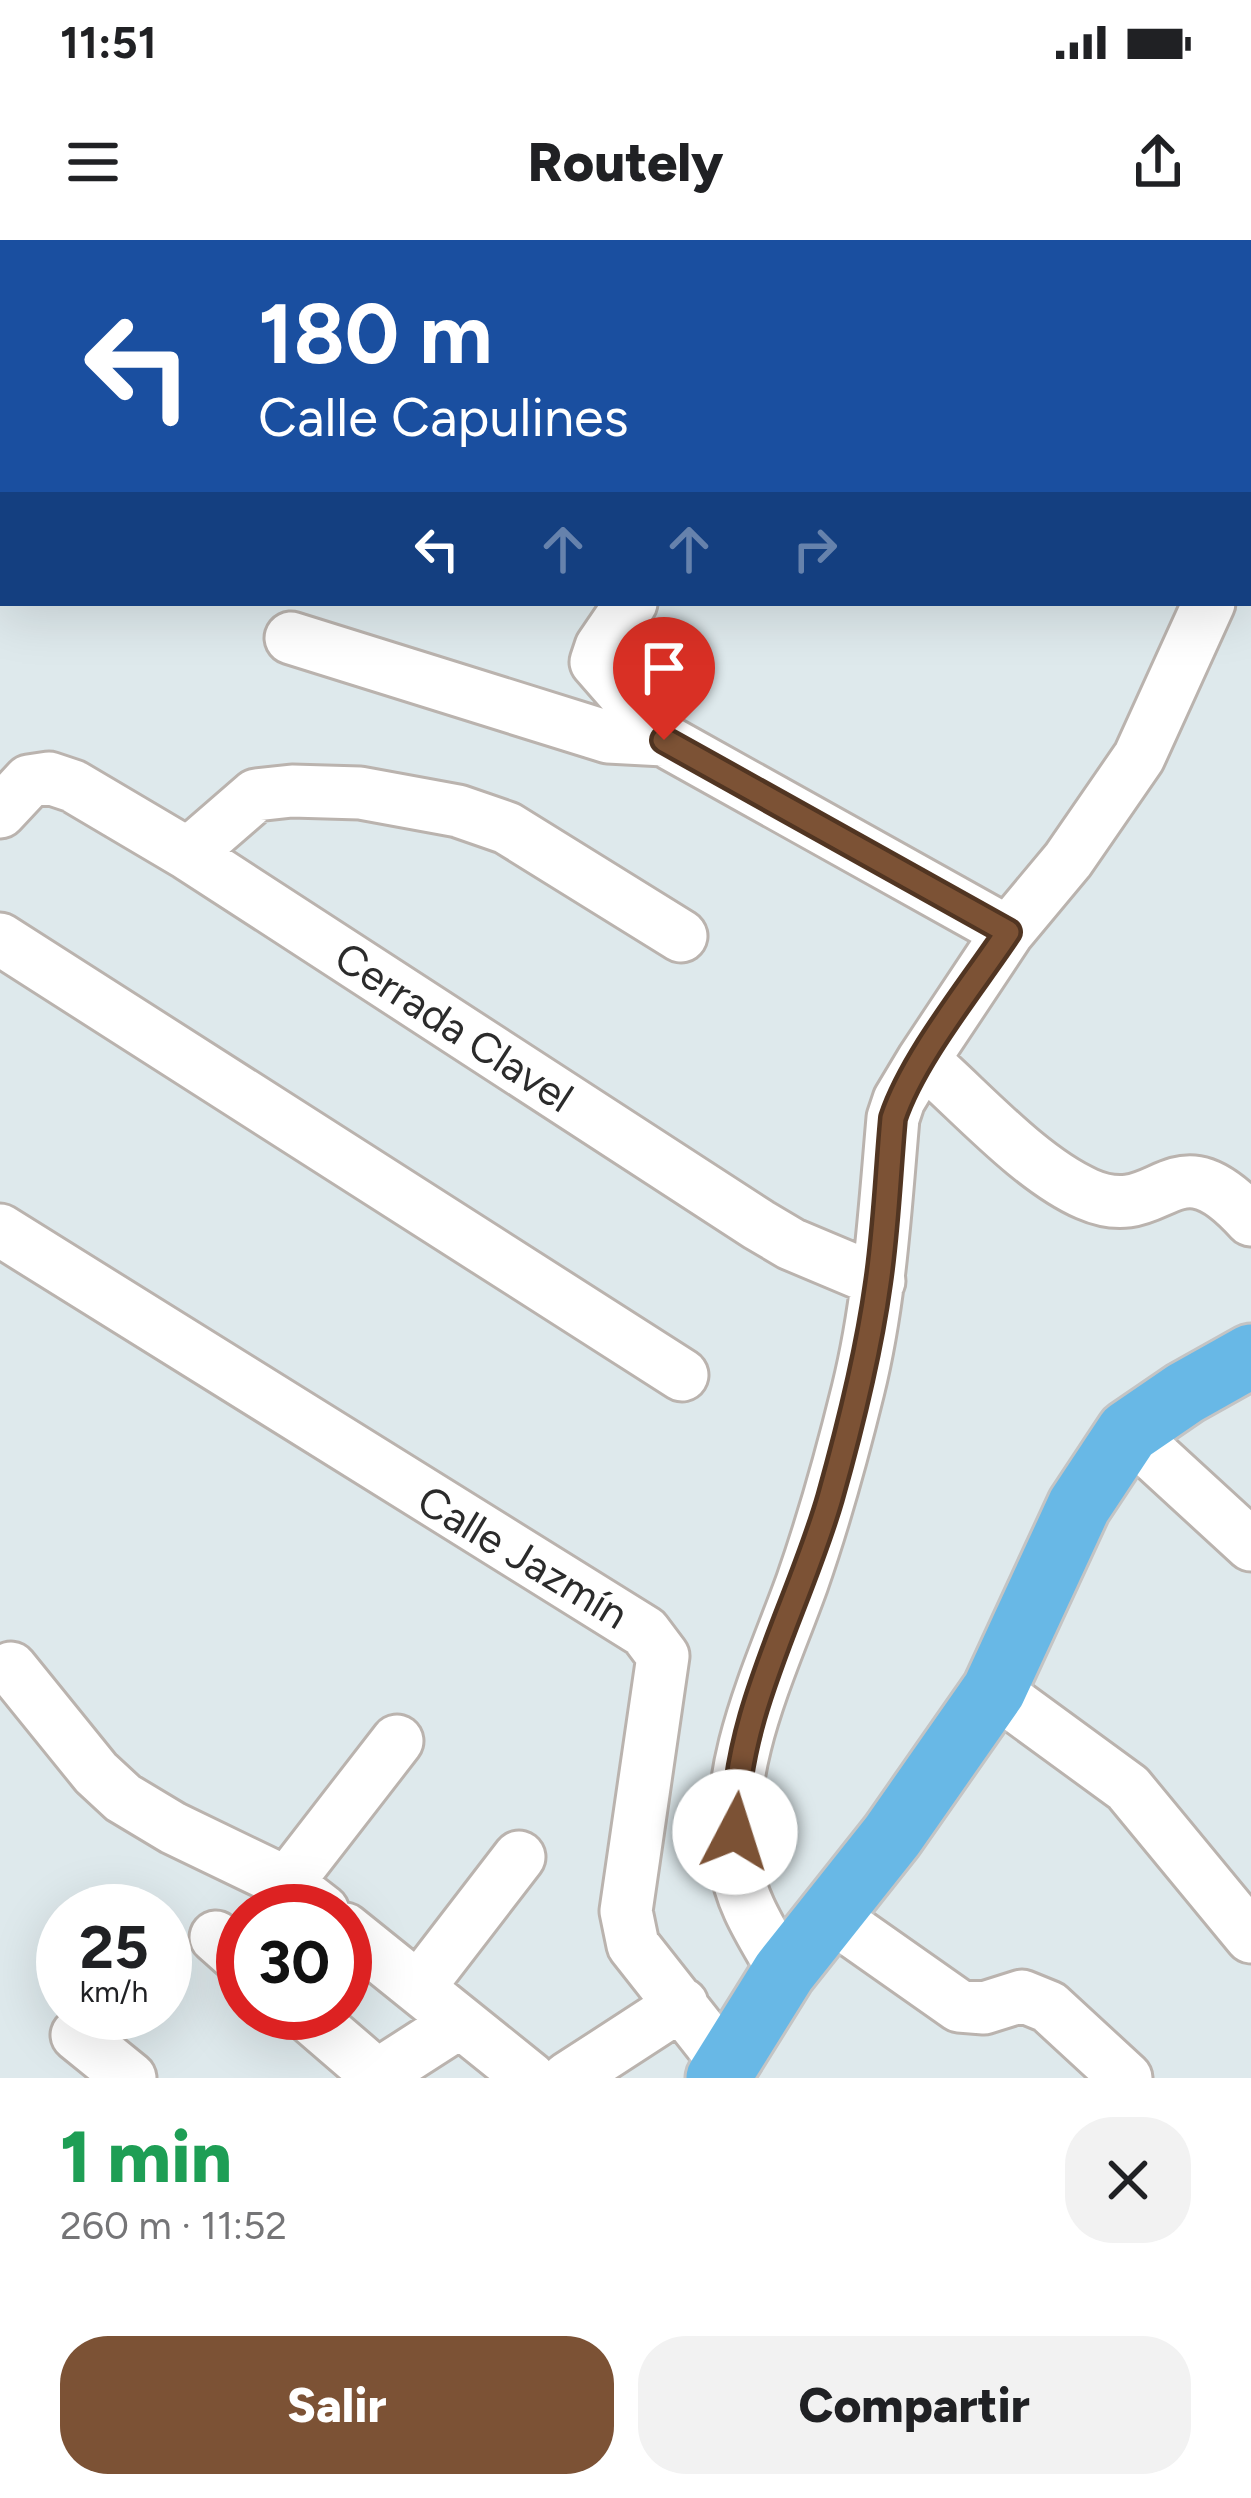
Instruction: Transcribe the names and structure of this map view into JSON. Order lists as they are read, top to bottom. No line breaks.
{"streets":{"street":["Cerrada Clavel","Calle Jazmín"]},"page":{"status":"11:51","header":"Routely","turn":["180 m","Calle Capulines"],"speed":"25 km/h","limit":"30","heading":["1 min","260 m · 11:52"],"buttons":["Salir","Compartir"]}}
